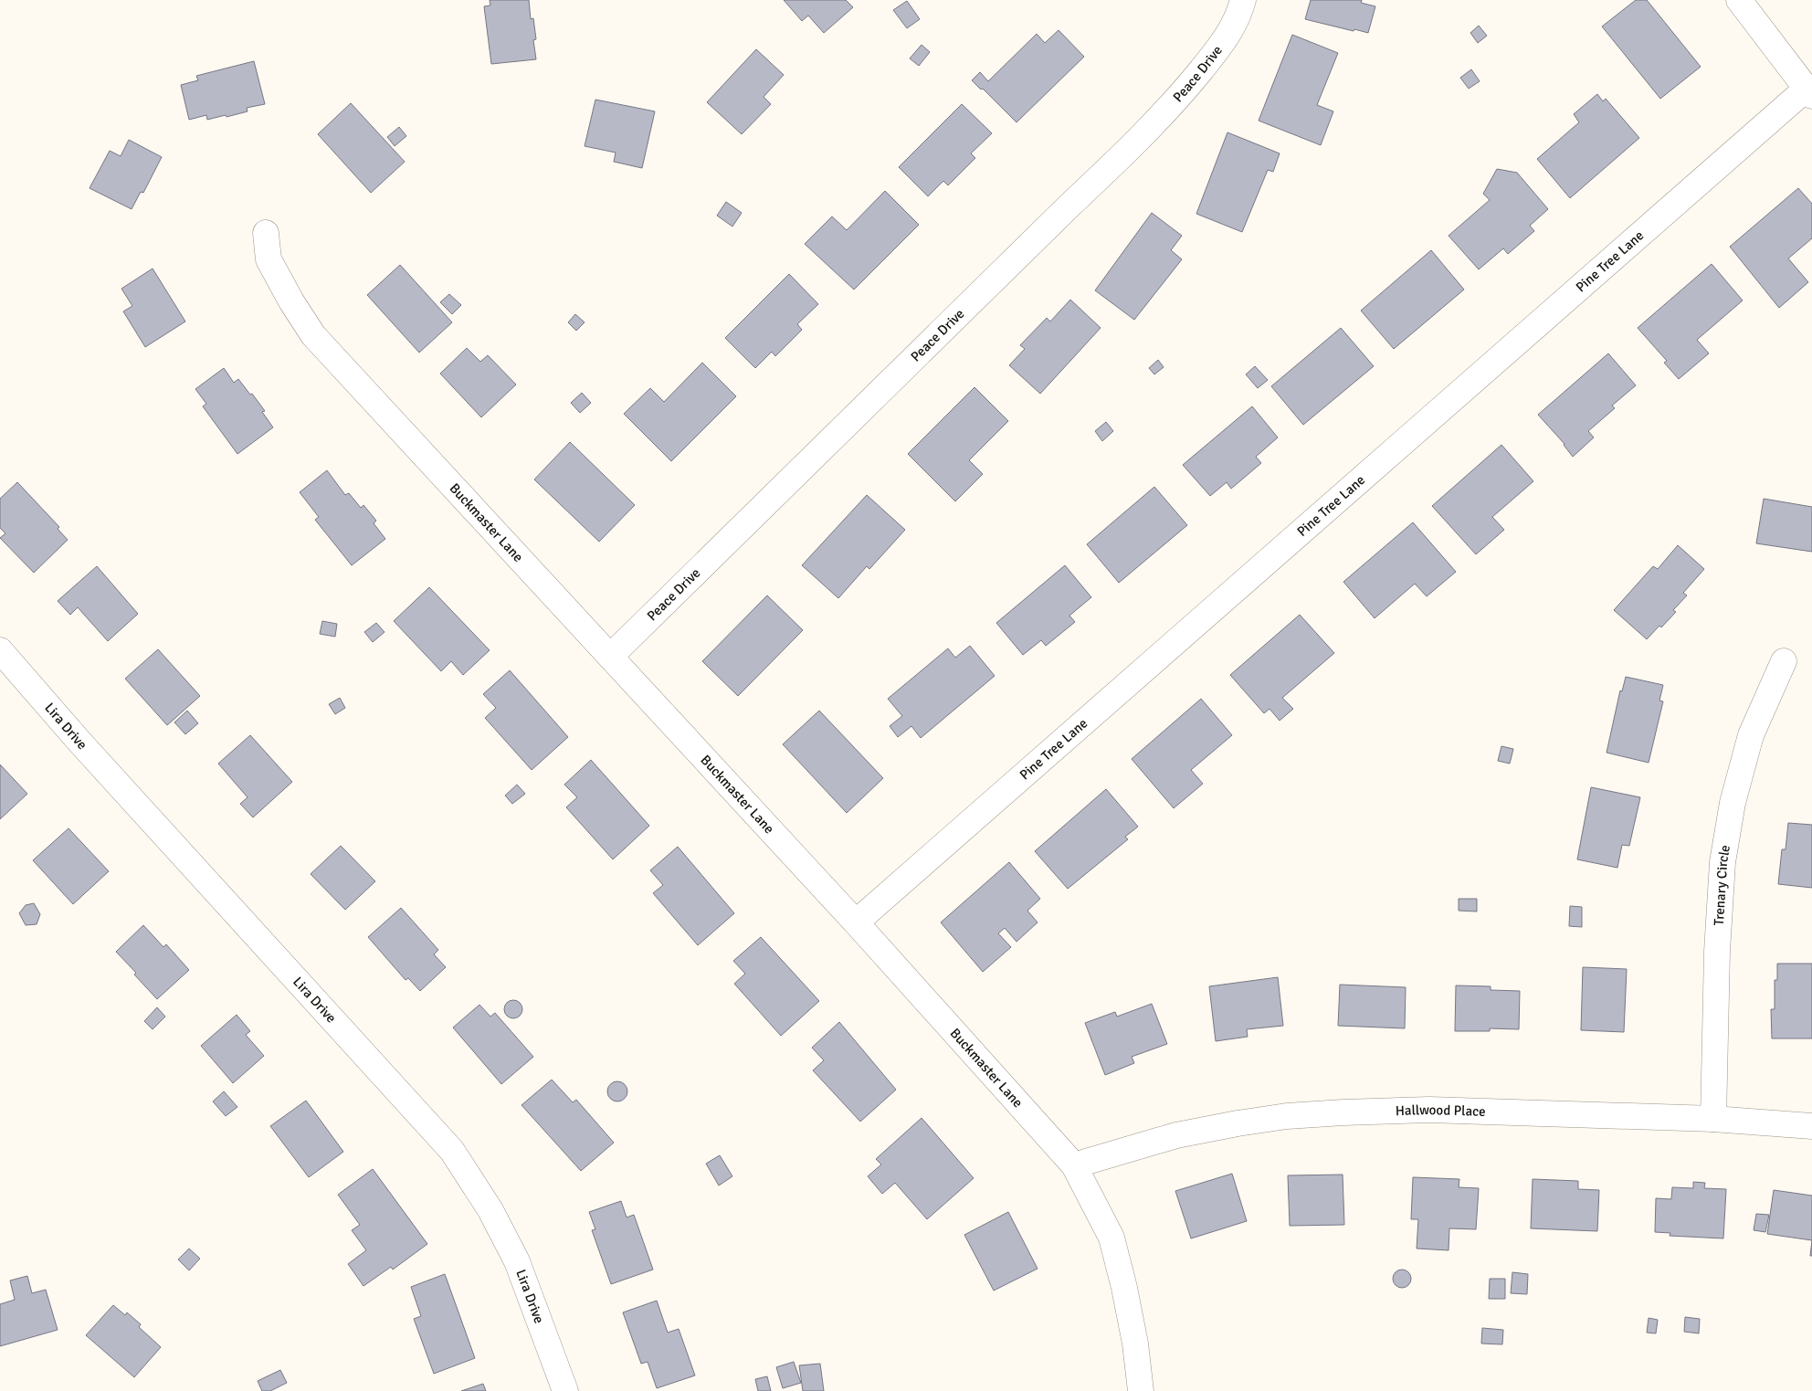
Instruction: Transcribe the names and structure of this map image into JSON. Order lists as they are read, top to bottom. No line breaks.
{"streets":{"street":["Peace Drive","Pine Tree Lane","Buckmaster Lane","Lira Drive","Trenary Circle","Hallwood Place"]},"crossings":[["Peace Drive","Buckmaster Lane"],["Pine Tree Lane","Buckmaster Lane"],["Buckmaster Lane","Hallwood Place"],["Trenary Circle","Hallwood Place"]]}
